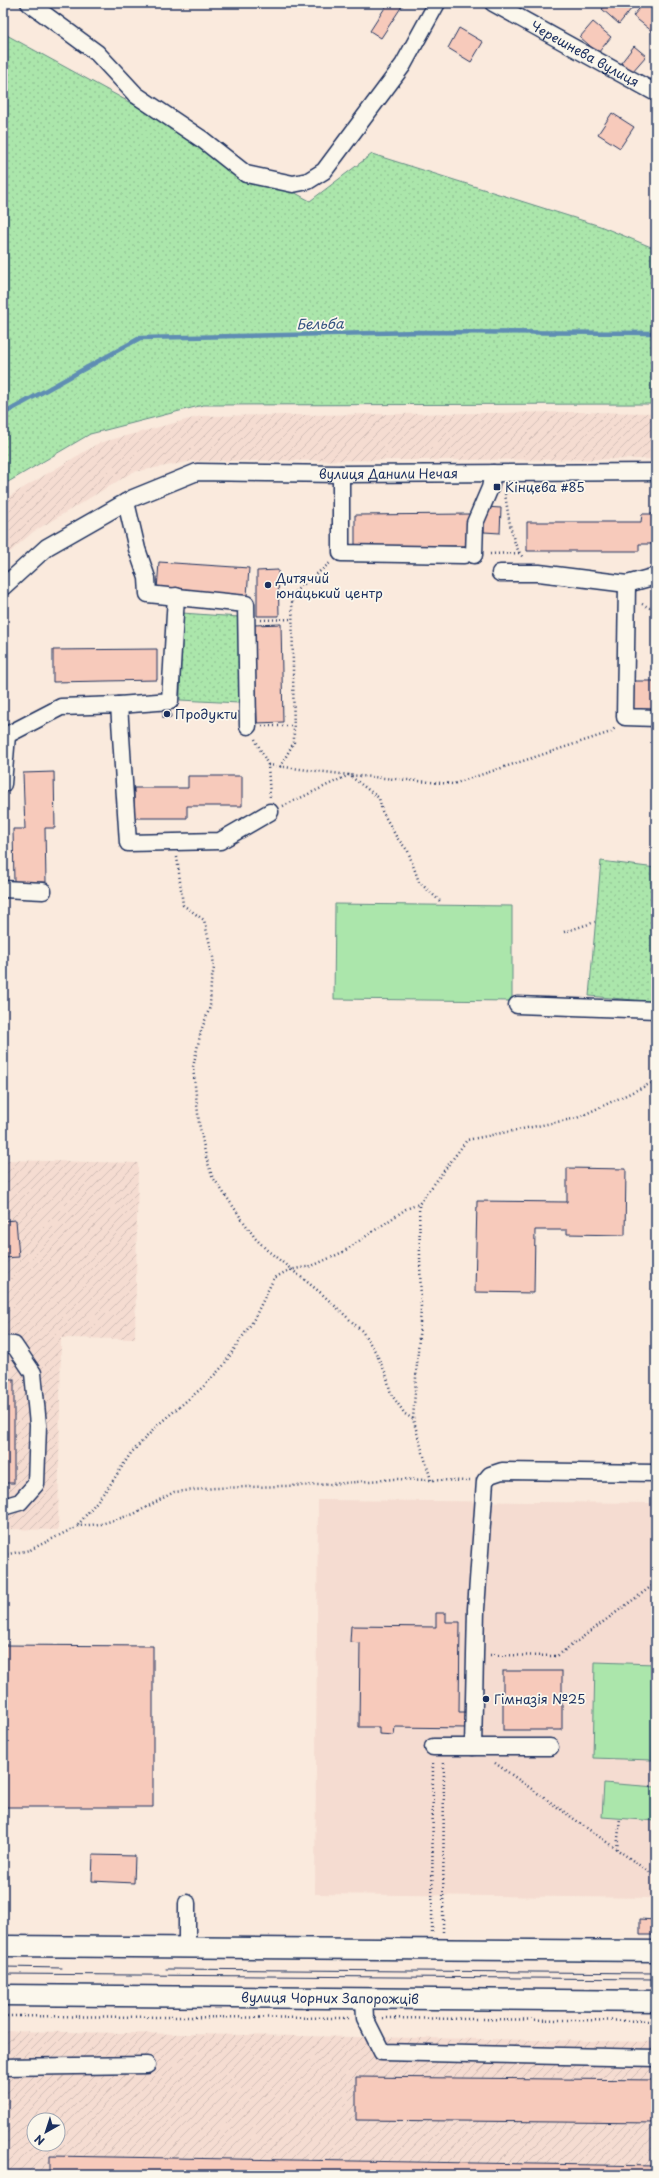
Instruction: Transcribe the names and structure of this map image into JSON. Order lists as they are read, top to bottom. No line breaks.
{"streets":{"main road":["вулиця Чорних Запорожців"],"street":["Черешнева вулиця","вулиця Данили Нечая"]},"water":["Бельба"],"places":{"transit":["Кінцева #85"],"other":["Дитячий юнацький центр","Продукти","Гімназія №25"]},"north":"bottom left"}
